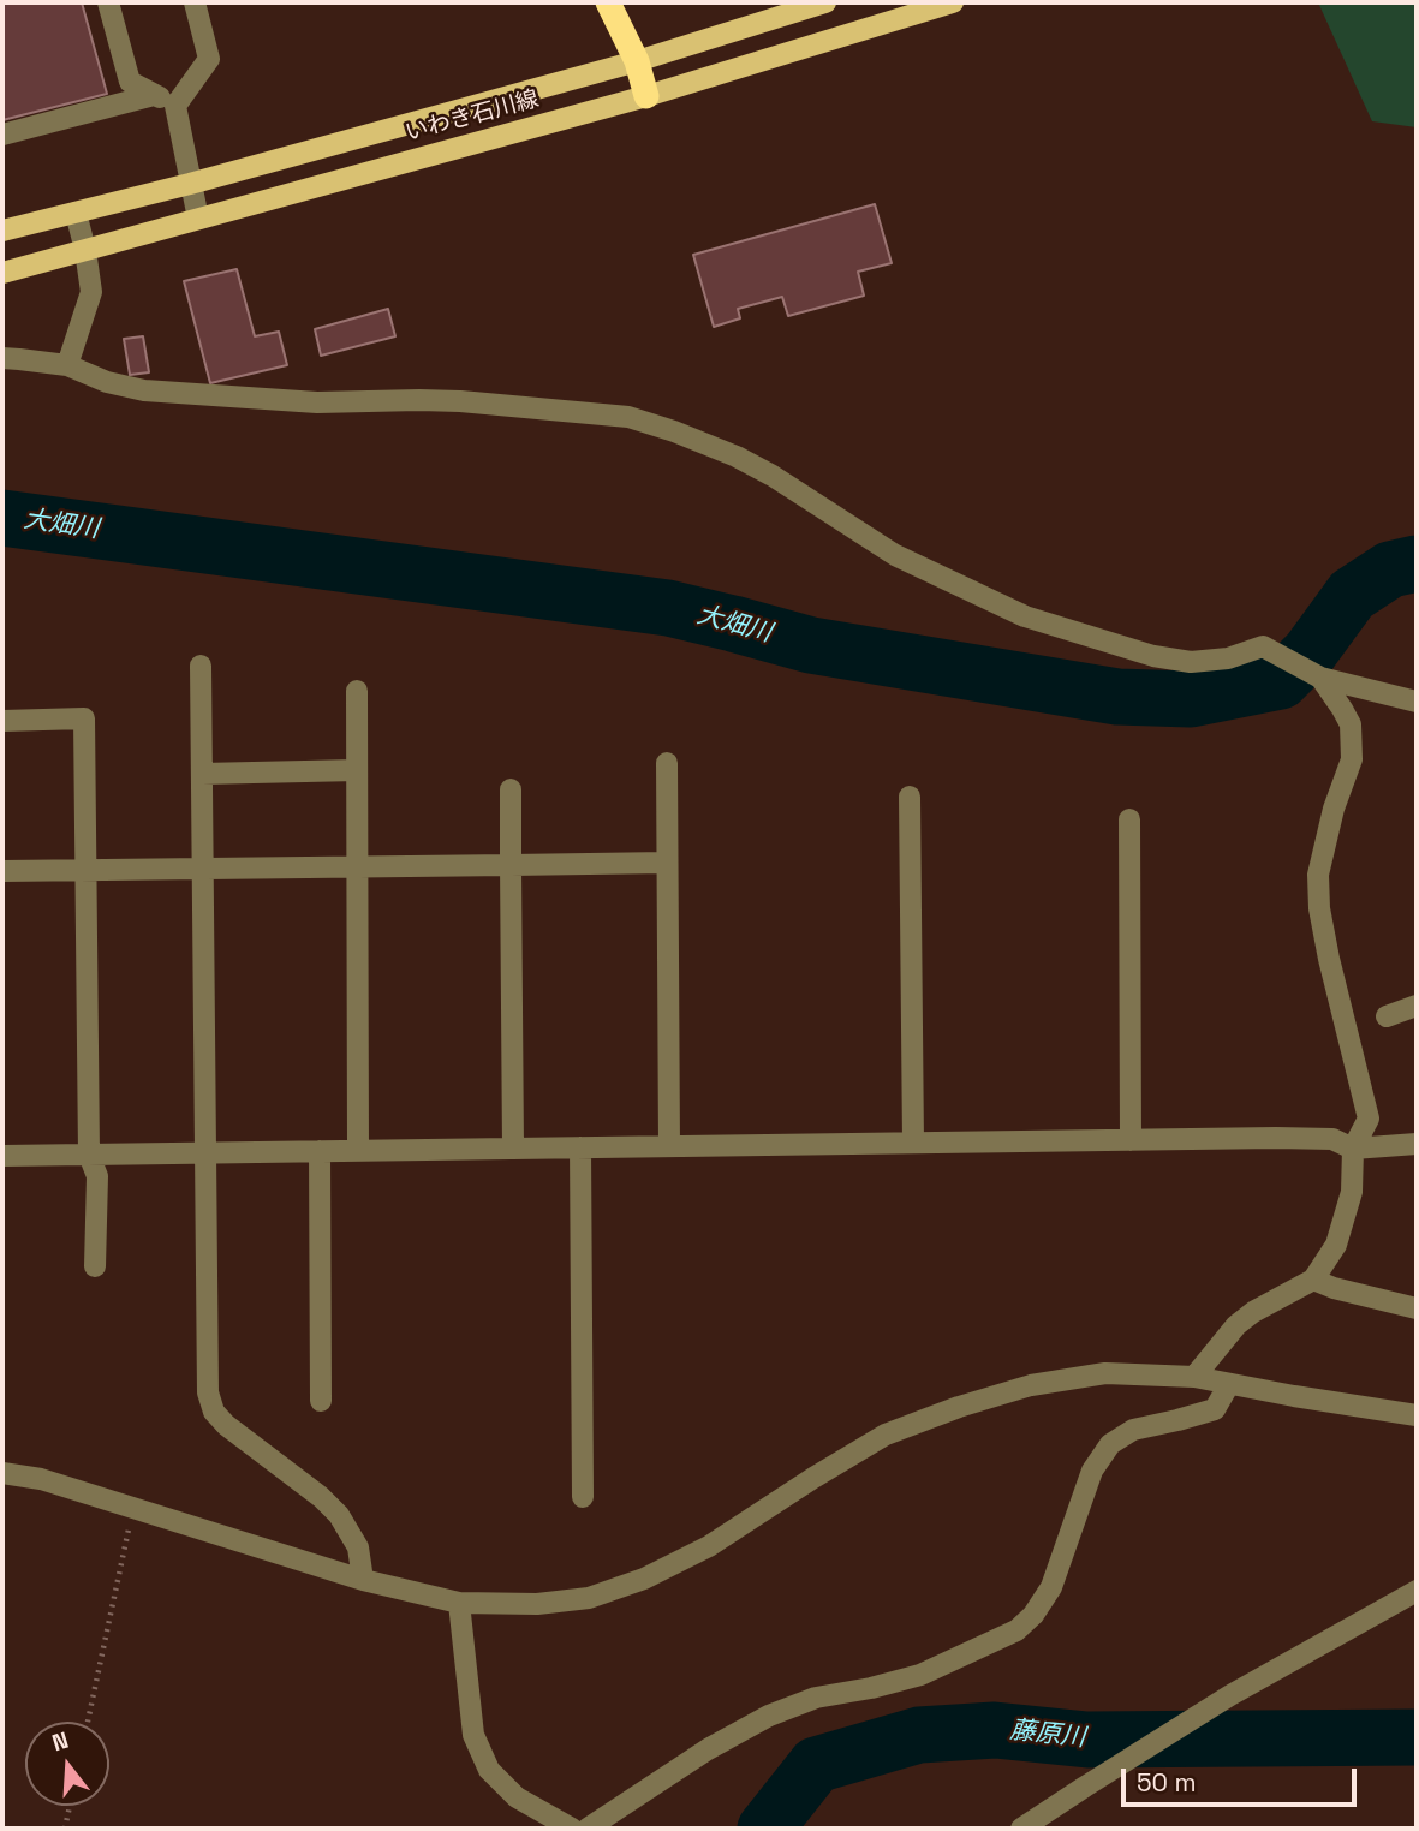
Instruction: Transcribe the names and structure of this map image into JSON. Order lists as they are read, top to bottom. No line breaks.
{"streets":{"main road":["いわき石川線"]},"water":["大畑川","藤原川"],"scale_bar":"50 m","north":"top"}
